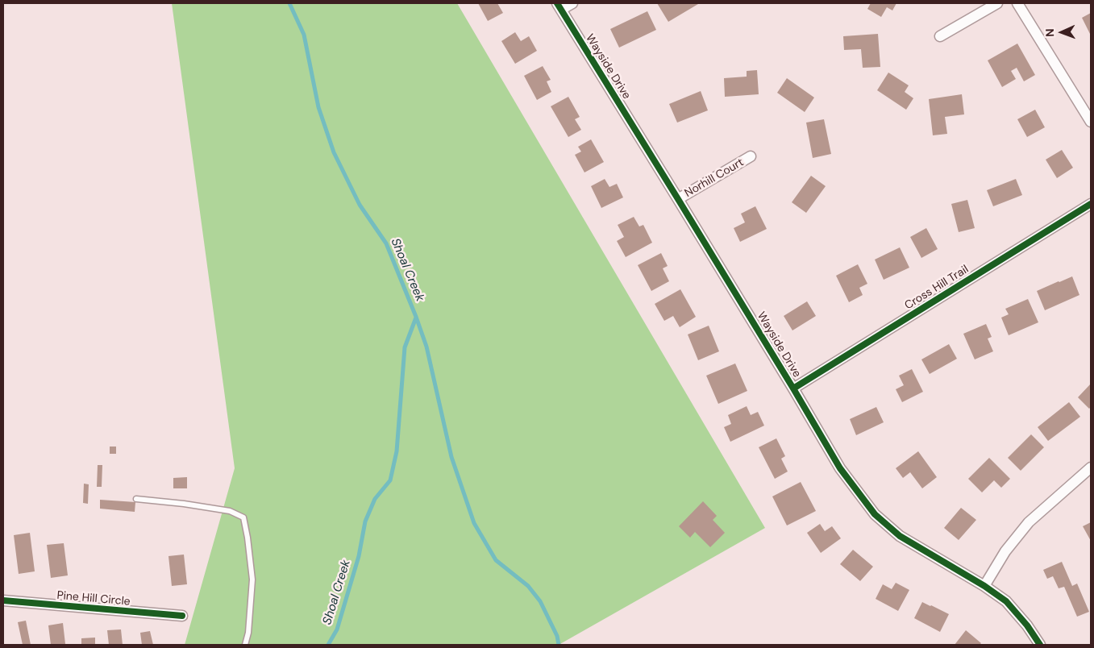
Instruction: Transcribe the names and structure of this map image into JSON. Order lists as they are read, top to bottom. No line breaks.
{"streets":{"street":["Wayside Drive","Norhill Court","Cross Hill Trail","Pine Hill Circle"]},"crossings":[["Wayside Drive","Norhill Court"],["Wayside Drive","Cross Hill Trail"]],"water":["Shoal Creek"],"north":"left"}
